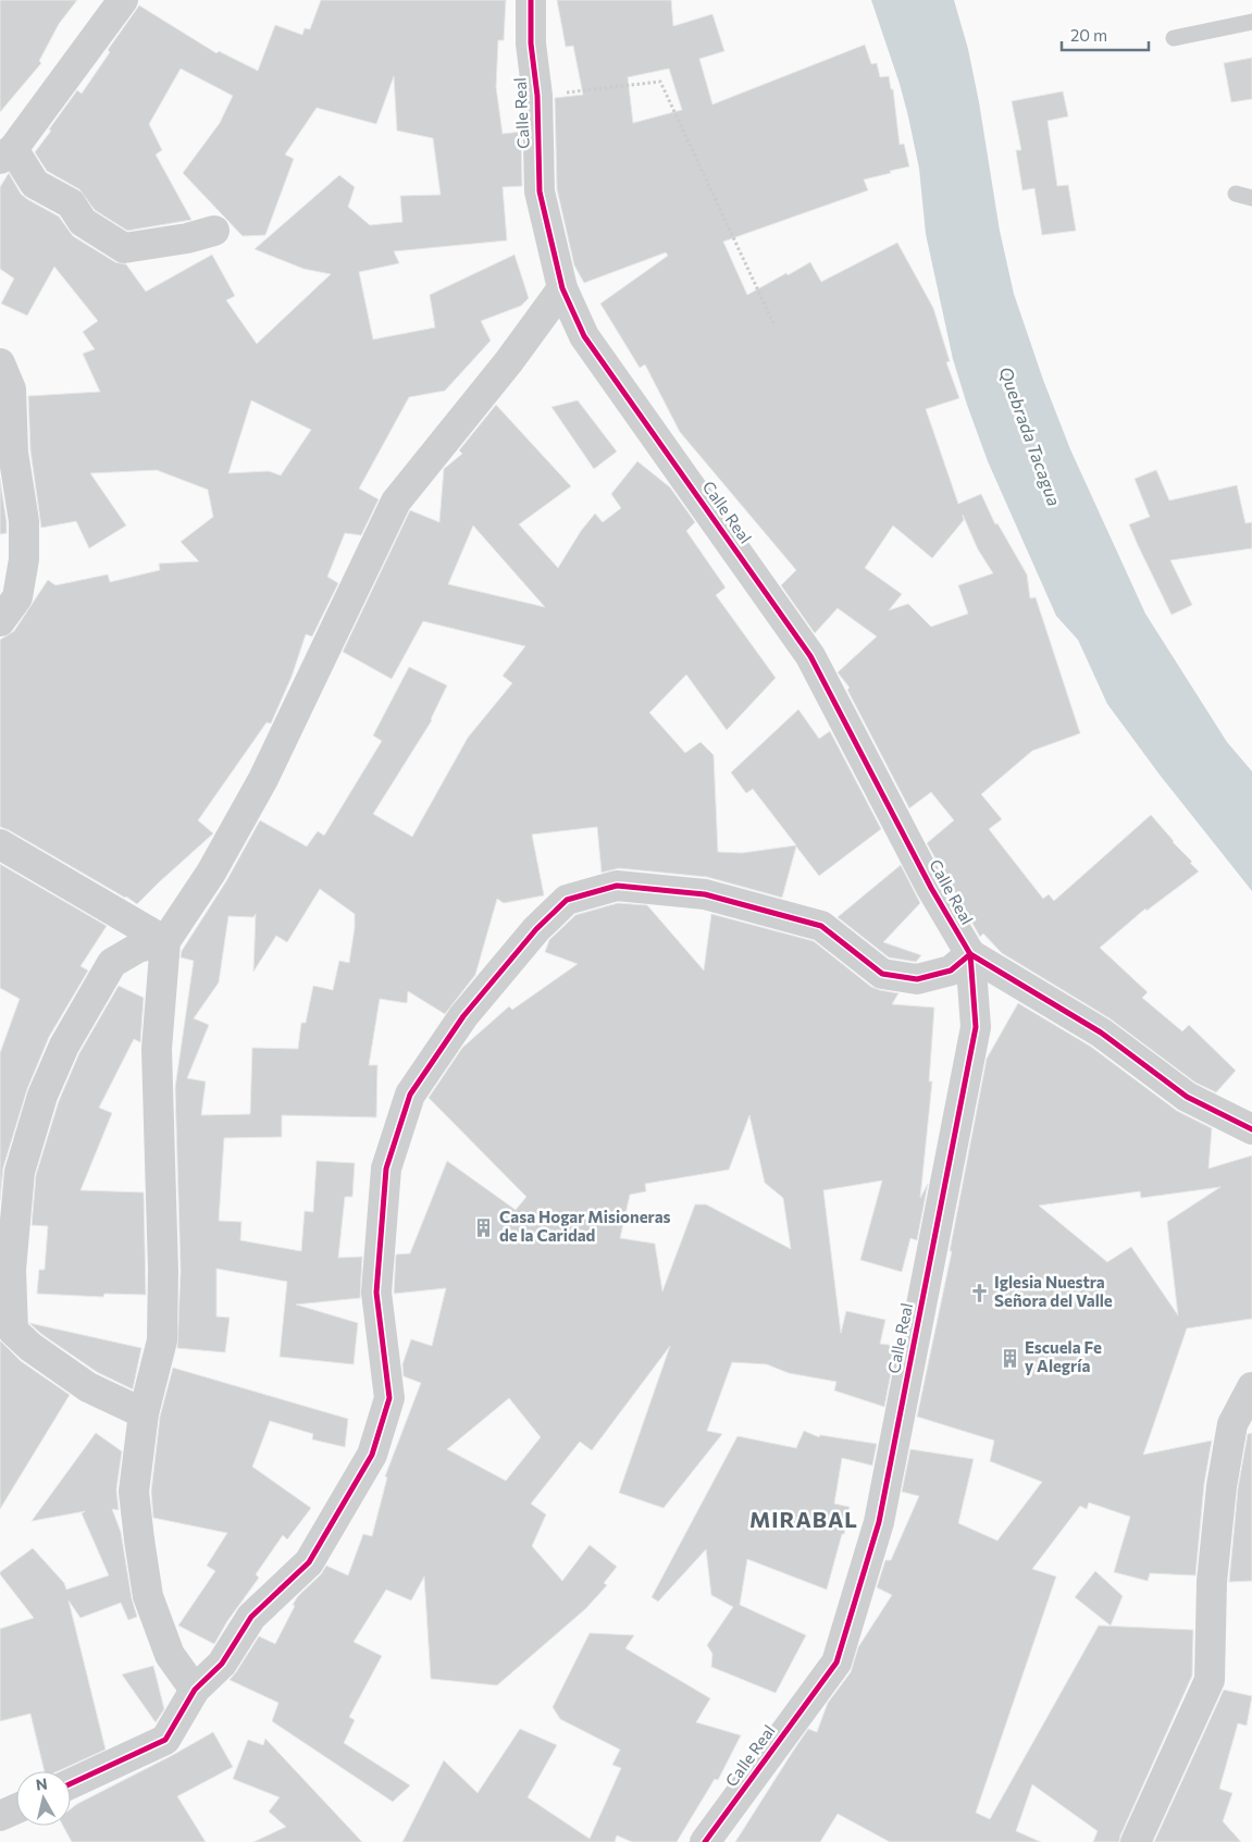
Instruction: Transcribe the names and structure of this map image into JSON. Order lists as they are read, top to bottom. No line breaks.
{"streets":{"street":["Calle Real"]},"districts":["MIRABAL"],"water":["Quebrada Tacagua"],"places":{"building":["Casa Hogar Misioneras de la Caridad","Escuela Fe y Alegría"],"church":["Iglesia Nuestra Señora del Valle"]},"scale_bar":"20 m","north":"top"}
